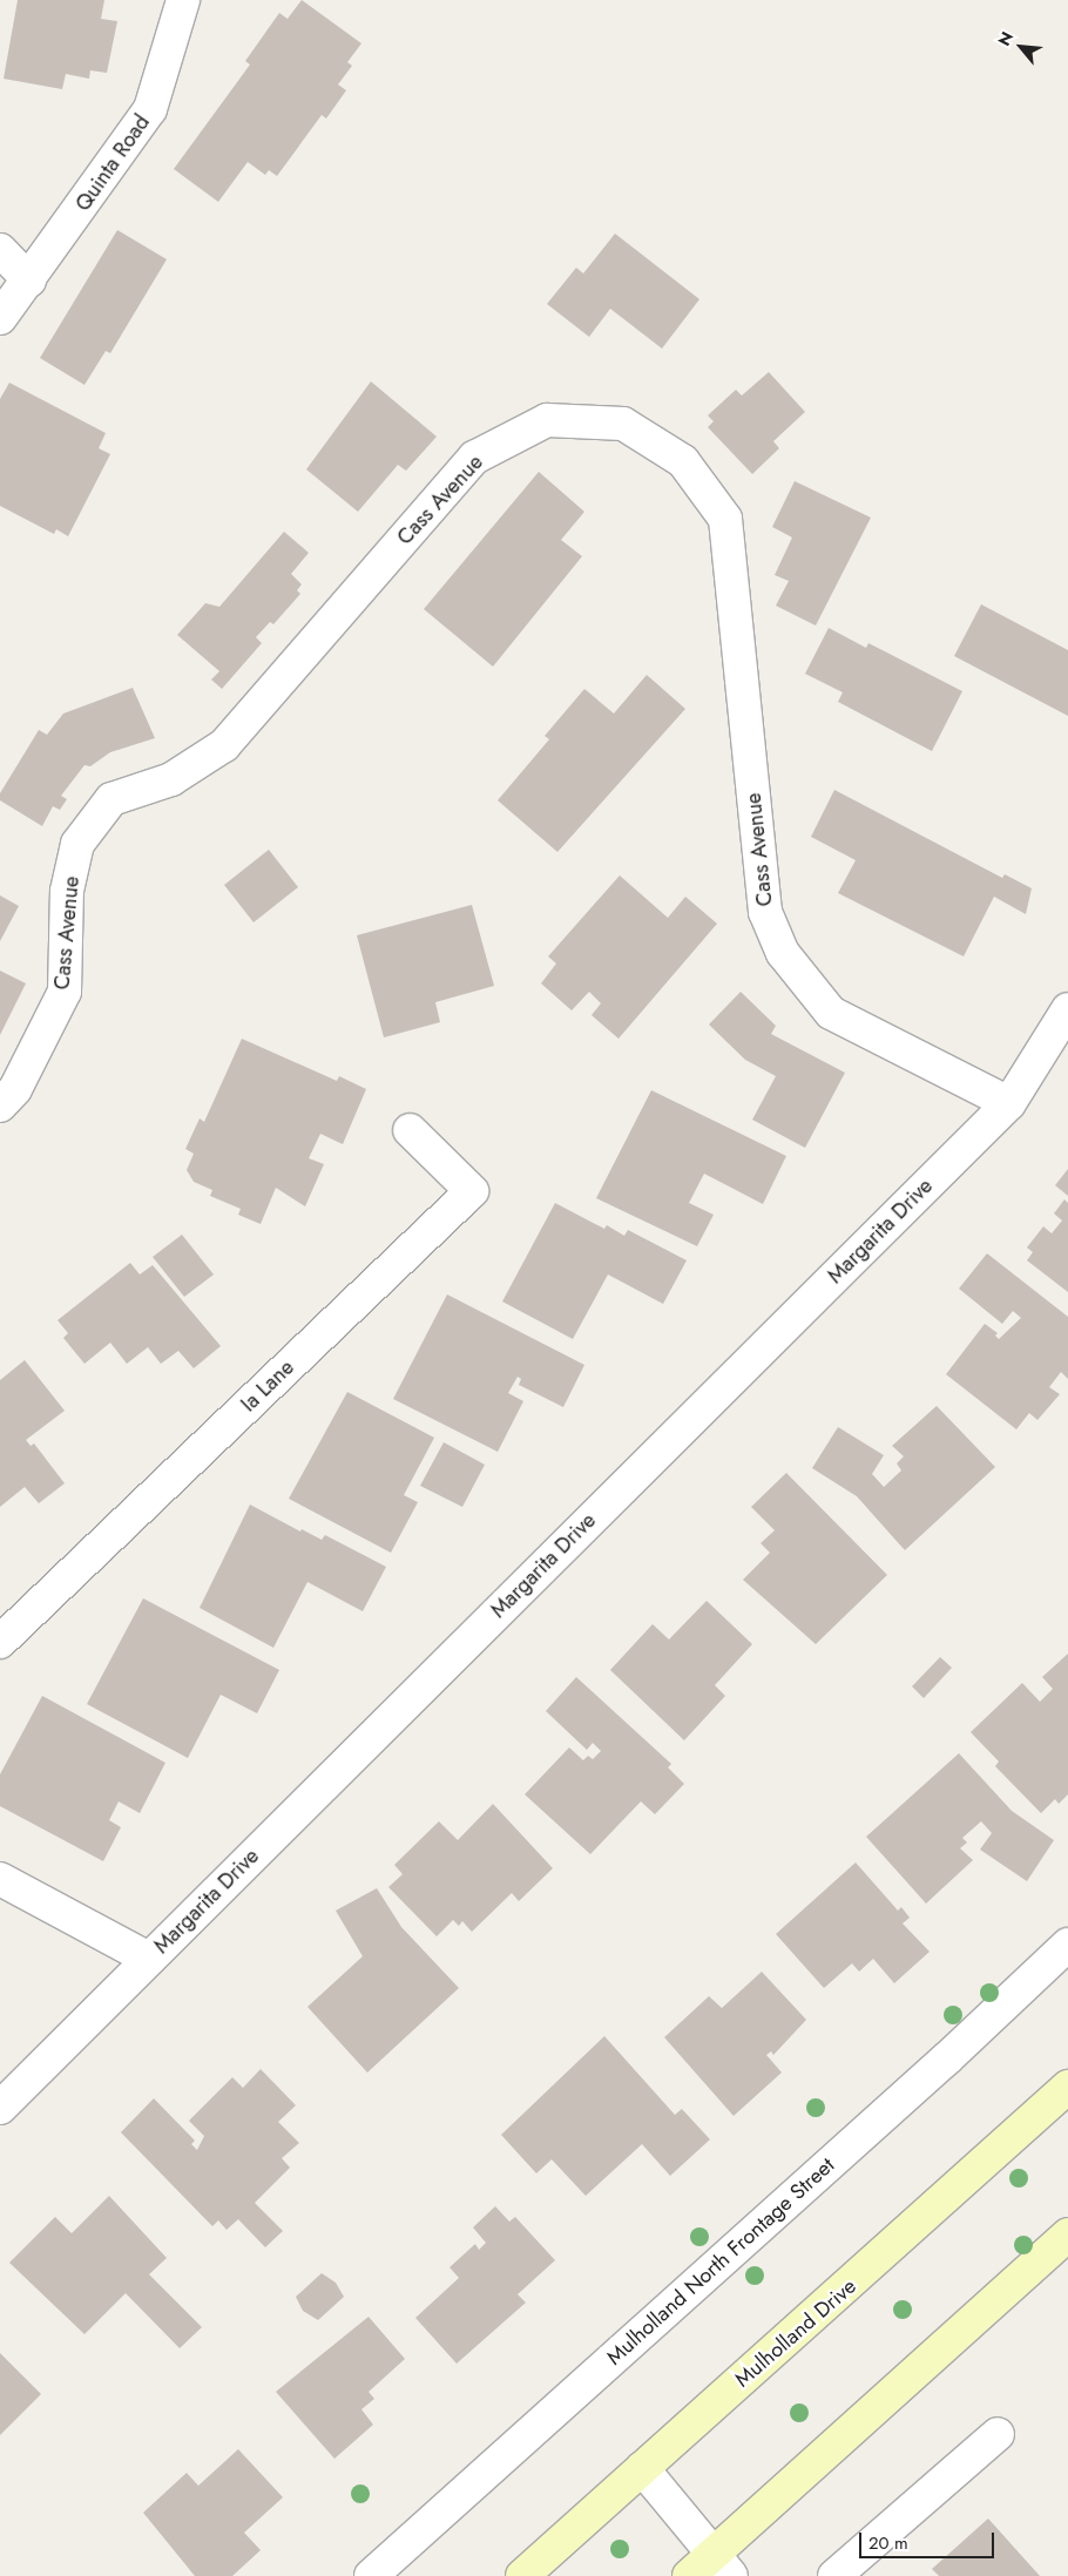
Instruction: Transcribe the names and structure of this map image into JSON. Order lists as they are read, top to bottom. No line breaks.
{"streets":{"main road":["Mulholland Drive"],"street":["Quinta Road","Cass Avenue","Margarita Drive","Ia Lane","Mulholland North Frontage Street"]},"crossings":[["Cass Avenue","Margarita Drive"]],"scale_bar":"20 m","north":"top left"}
